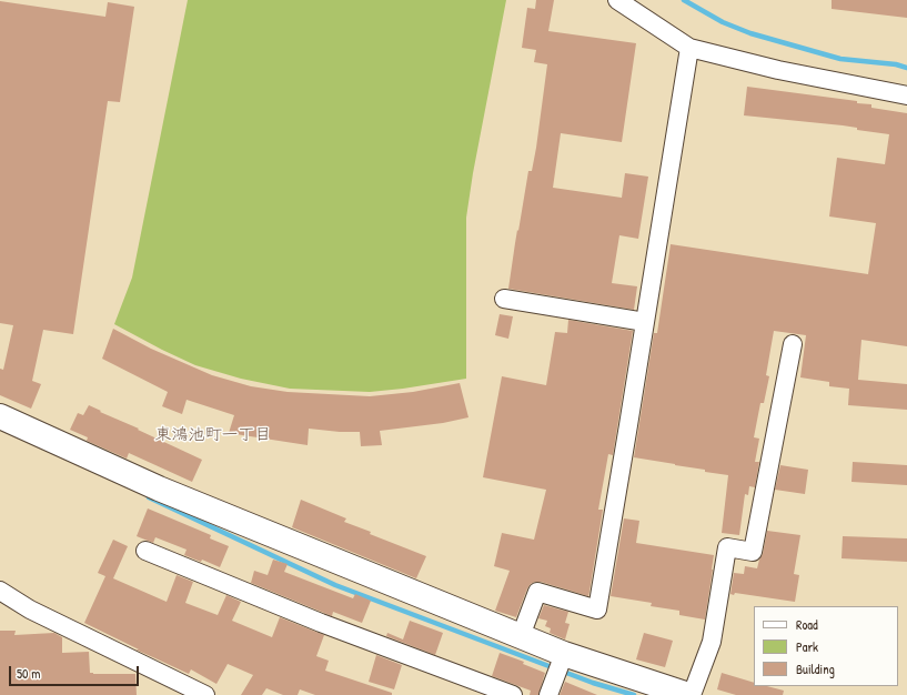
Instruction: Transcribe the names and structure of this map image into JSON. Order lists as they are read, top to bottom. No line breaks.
{"districts":["東鴻池町一丁目"],"legend":["Road","Park","Building"],"scale_bar":"50 m"}
